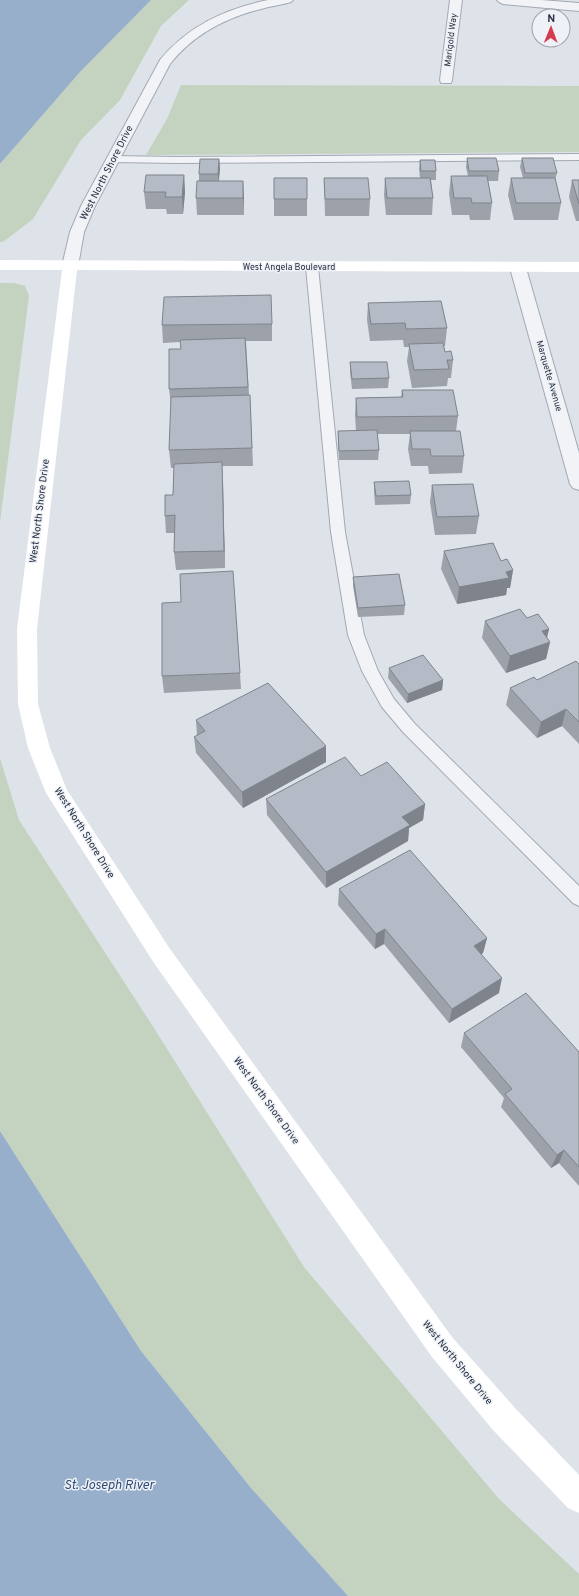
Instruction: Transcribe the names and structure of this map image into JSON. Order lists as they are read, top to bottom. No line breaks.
{"streets":{"street":["Marigold Way","West North Shore Drive","West Angela Boulevard","Marquette Avenue"]},"crossings":[["West North Shore Drive","West Angela Boulevard"],["West Angela Boulevard","Marquette Avenue"]],"water":["St. Joseph River"],"north":"top"}
